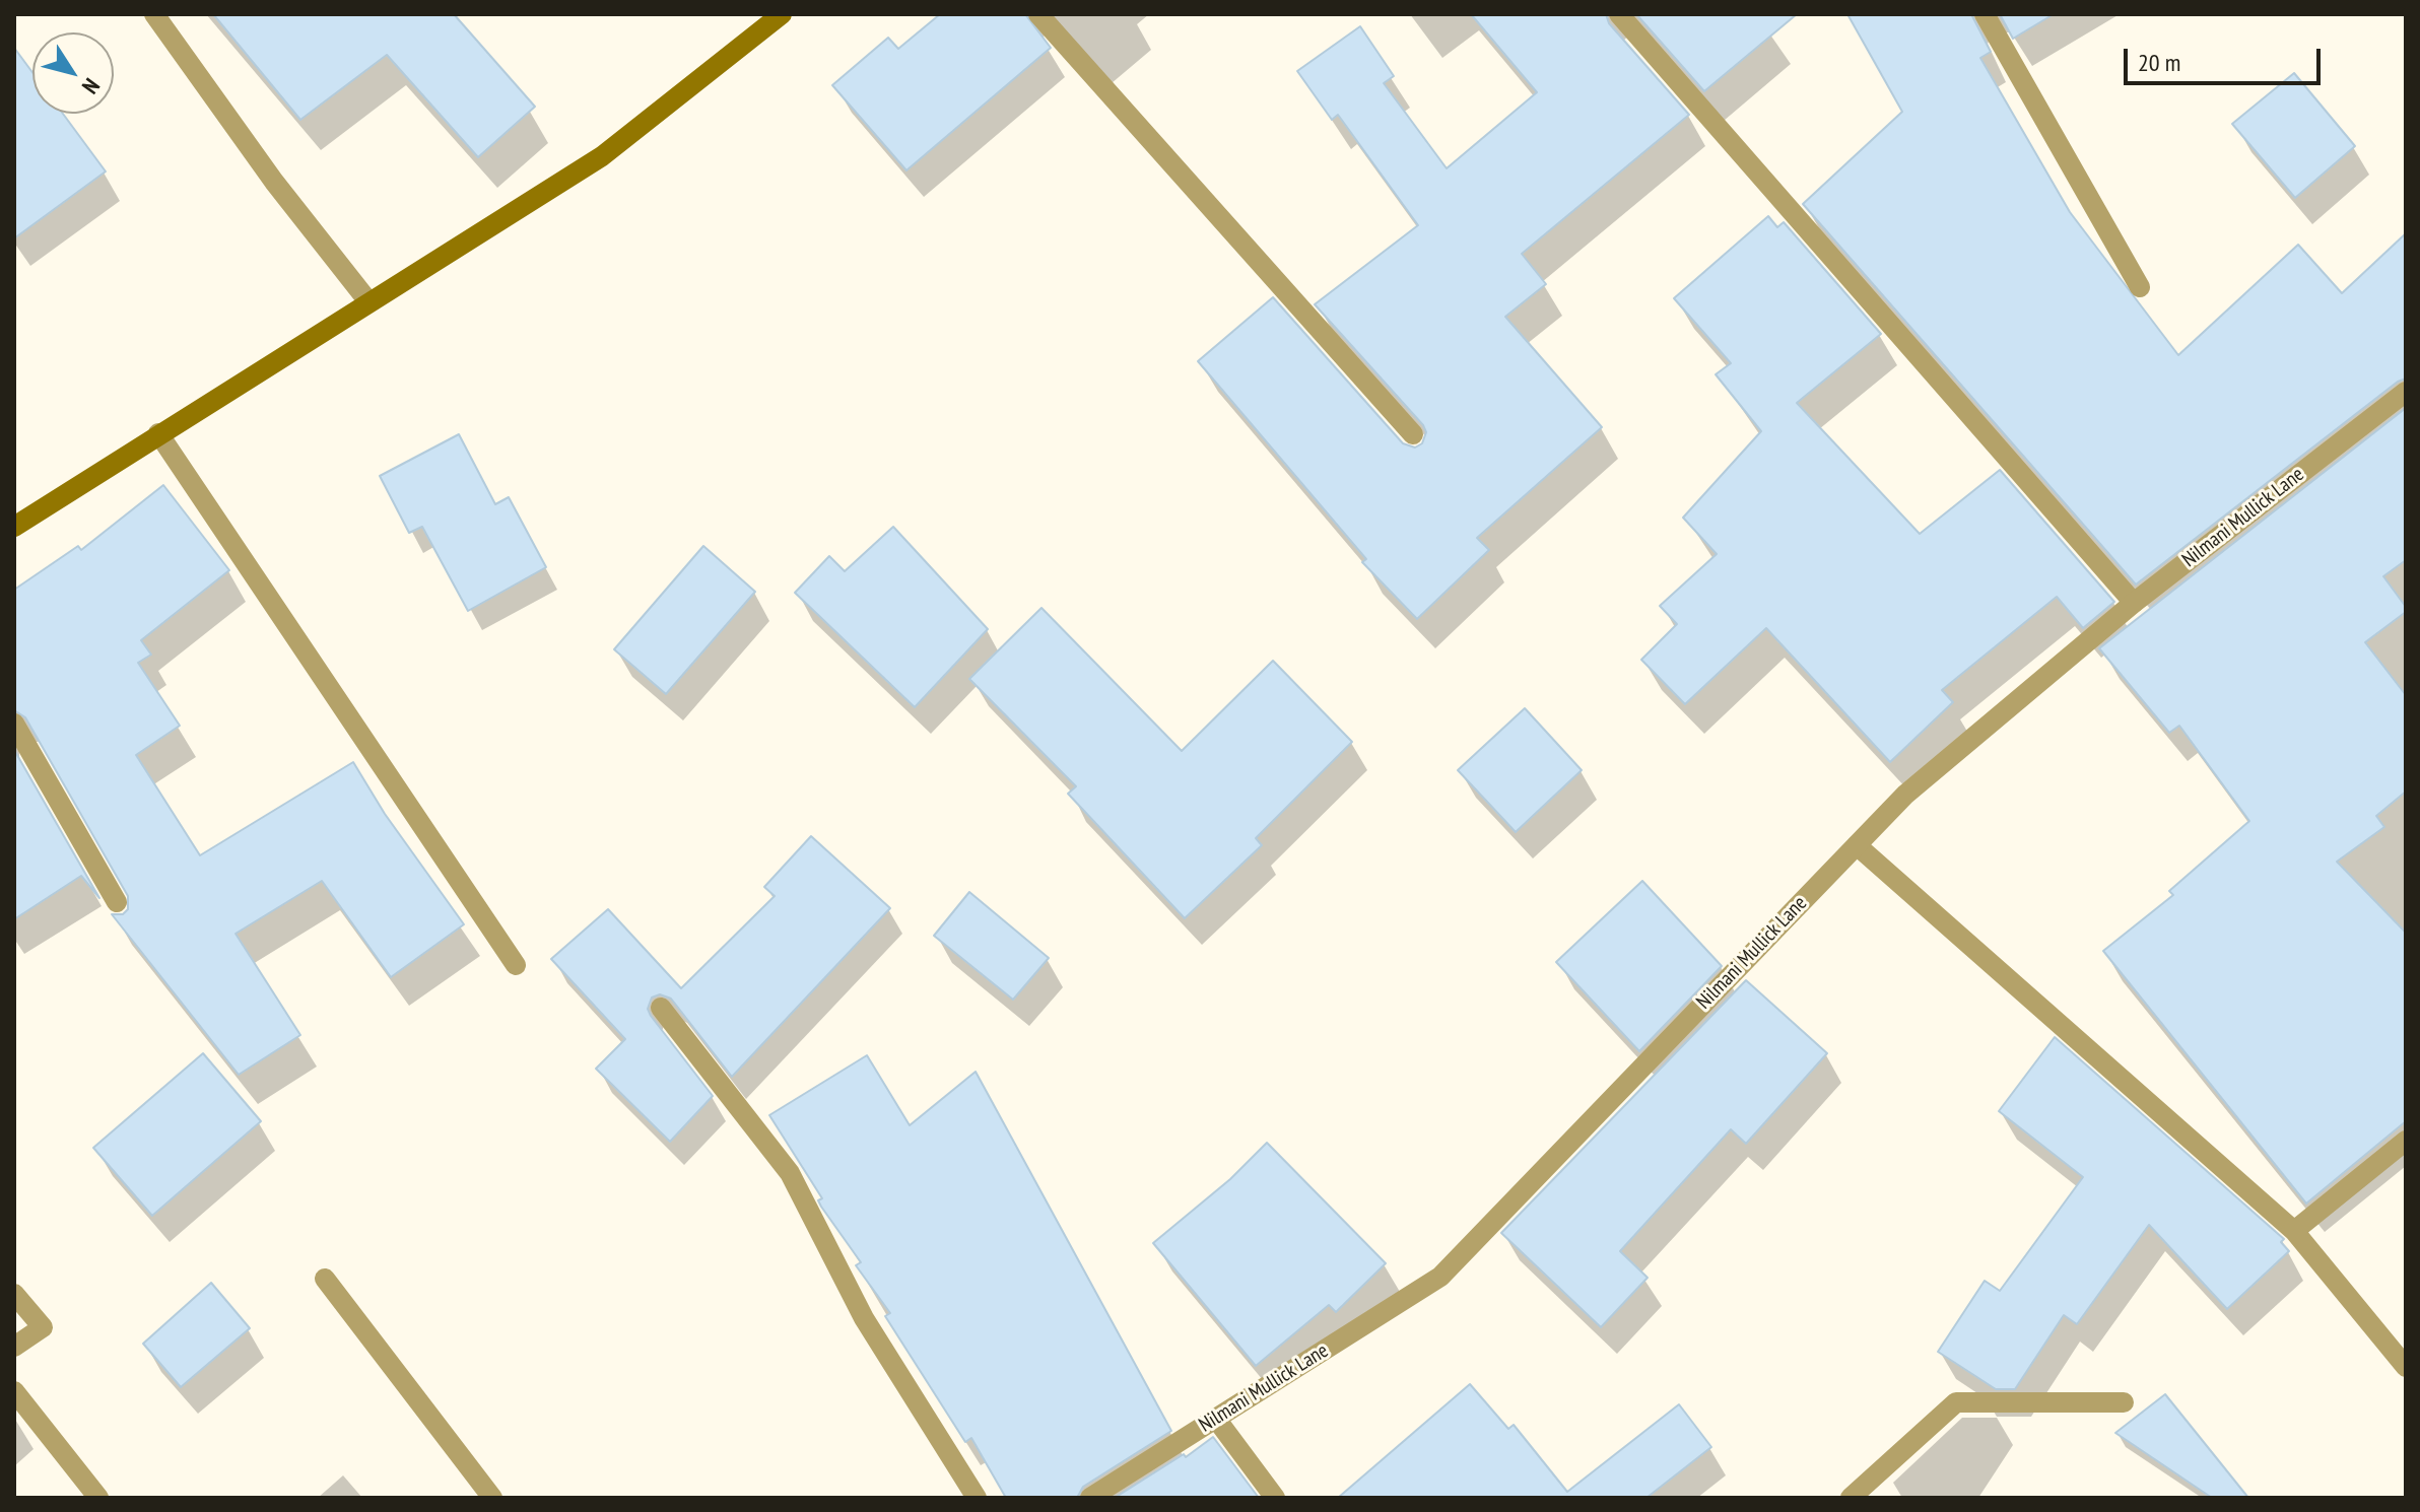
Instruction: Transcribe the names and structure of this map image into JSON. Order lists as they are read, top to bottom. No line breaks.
{"streets":{"street":["Nilmani Mullick Lane"]},"scale_bar":"20 m","north":"bottom right"}
